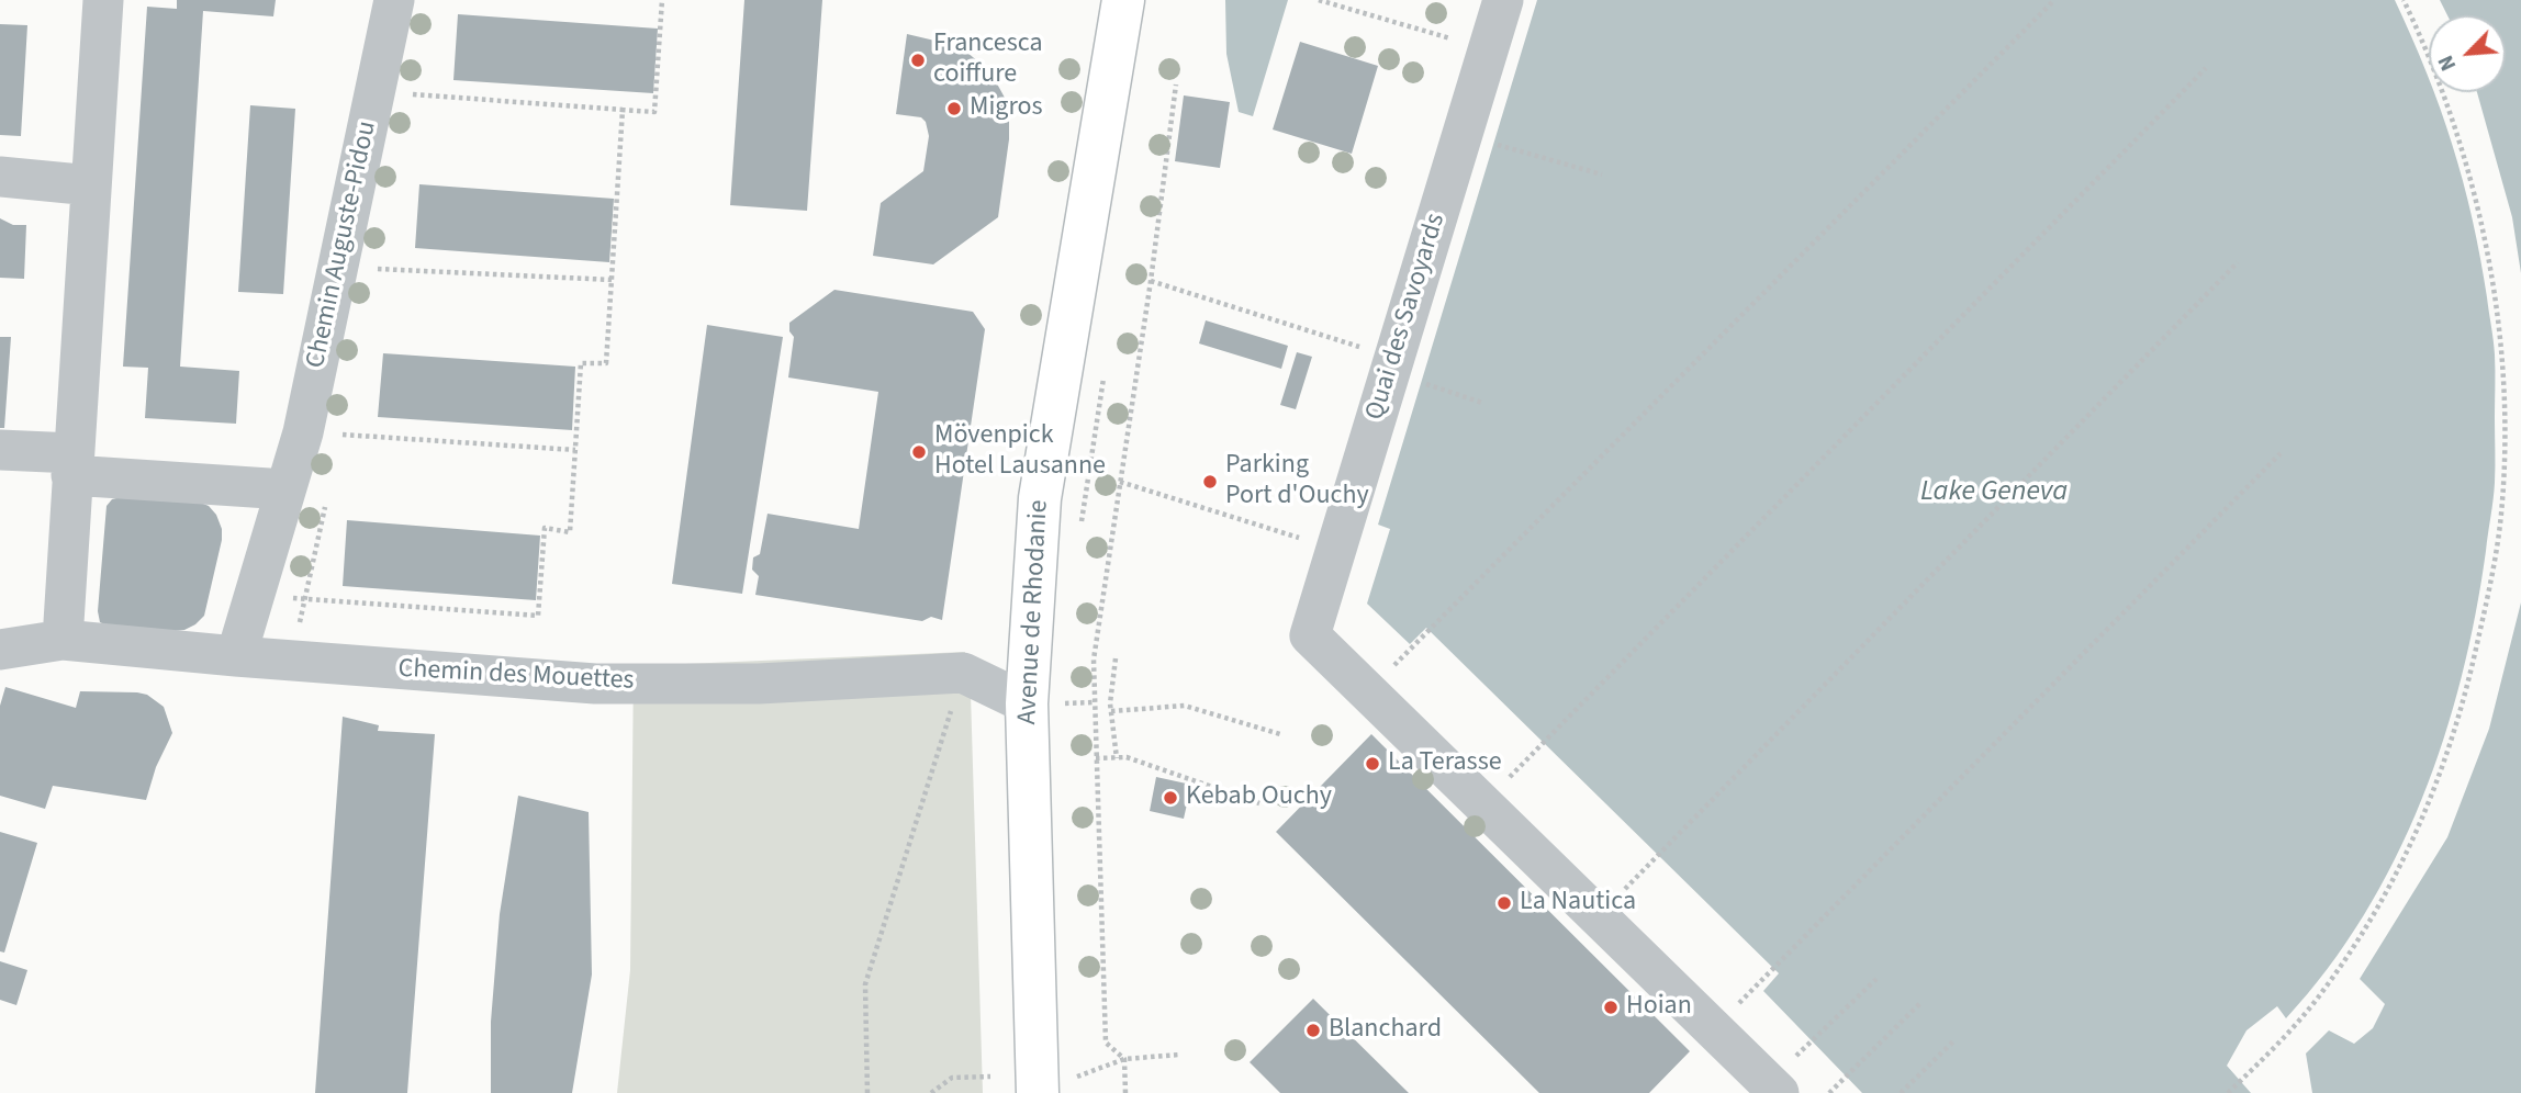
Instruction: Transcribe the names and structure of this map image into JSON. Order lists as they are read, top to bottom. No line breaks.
{"streets":{"main road":["Avenue de Rhodanie"],"street":["Chemin Auguste-Pidou","Quai des Savoyards","Chemin des Mouettes"]},"crossings":[["Chemin Auguste-Pidou","Chemin des Mouettes"],["Avenue de Rhodanie","Chemin des Mouettes"]],"water":["Lake Geneva"],"places":["Francesca coiffure","Migros","Mövenpick Hotel Lausanne","Parking Port d'Ouchy","La Terasse","Kebab Ouchy","La Nautica","Hoian","Blanchard"],"north":"bottom left"}
